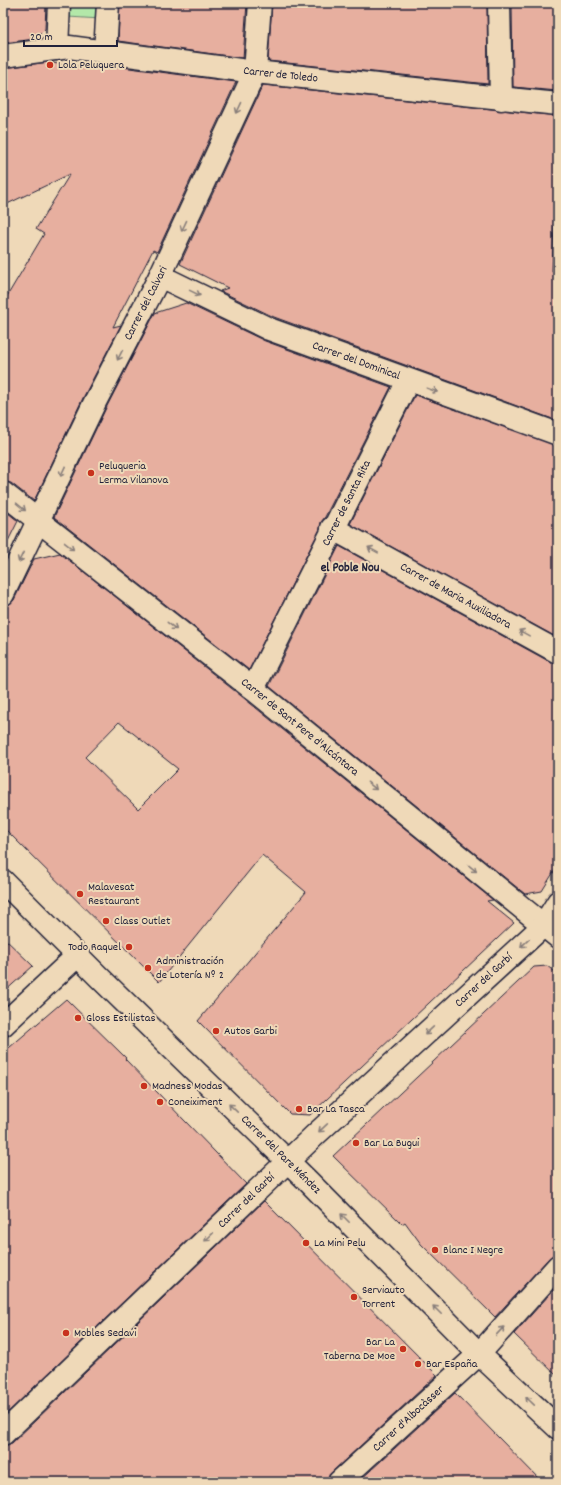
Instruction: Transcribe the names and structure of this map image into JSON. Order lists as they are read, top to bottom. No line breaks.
{"streets":{"street":["Carrer de Toledo","Carrer del Calvari","Carrer del Dominical","Carrer de Santa Rita","Carrer de Maria Auxiliadora","Carrer de Sant Pere d'Alcántara","Carrer del Garbí","Carrer del Pare Méndez","Carrer d'Albocàsser"]},"crossings":[["Carrer de Toledo","Carrer del Calvari"],["Carrer del Calvari","Carrer del Dominical"],["Carrer del Calvari","Carrer de Sant Pere d'Alcántara"],["Carrer del Dominical","Carrer de Santa Rita"],["Carrer de Santa Rita","Carrer de Maria Auxiliadora"],["Carrer de Santa Rita","Carrer de Sant Pere d'Alcántara"],["Carrer de Sant Pere d'Alcántara","Carrer del Garbí"],["Carrer del Garbí","Carrer del Pare Méndez"],["Carrer del Pare Méndez","Carrer d'Albocàsser"]],"one_way":["Carrer del Calvari","Carrer del Dominical","Carrer de Maria Auxiliadora","Carrer de Sant Pere d'Alcántara","Carrer del Garbí","Carrer del Pare Méndez","Carrer d'Albocàsser"],"districts":["el Poble Nou"],"places":["Lola Peluquera","Peluqueria Lerma Vilanova","Malavesat Restaurant","Class Outlet","Todo Raquel","Administración de Lotería Nº 2","Gloss Estilistas","Autos Garbi","Madness Modas","Coneiximent","Bar La Tasca","Bar La Bugui","La Mini Pelu","Blanc I Negre","Serviauto Torrent","Mobles Sedavi","Bar La Taberna De Moe","Bar España"],"scale_bar":"20 m"}
